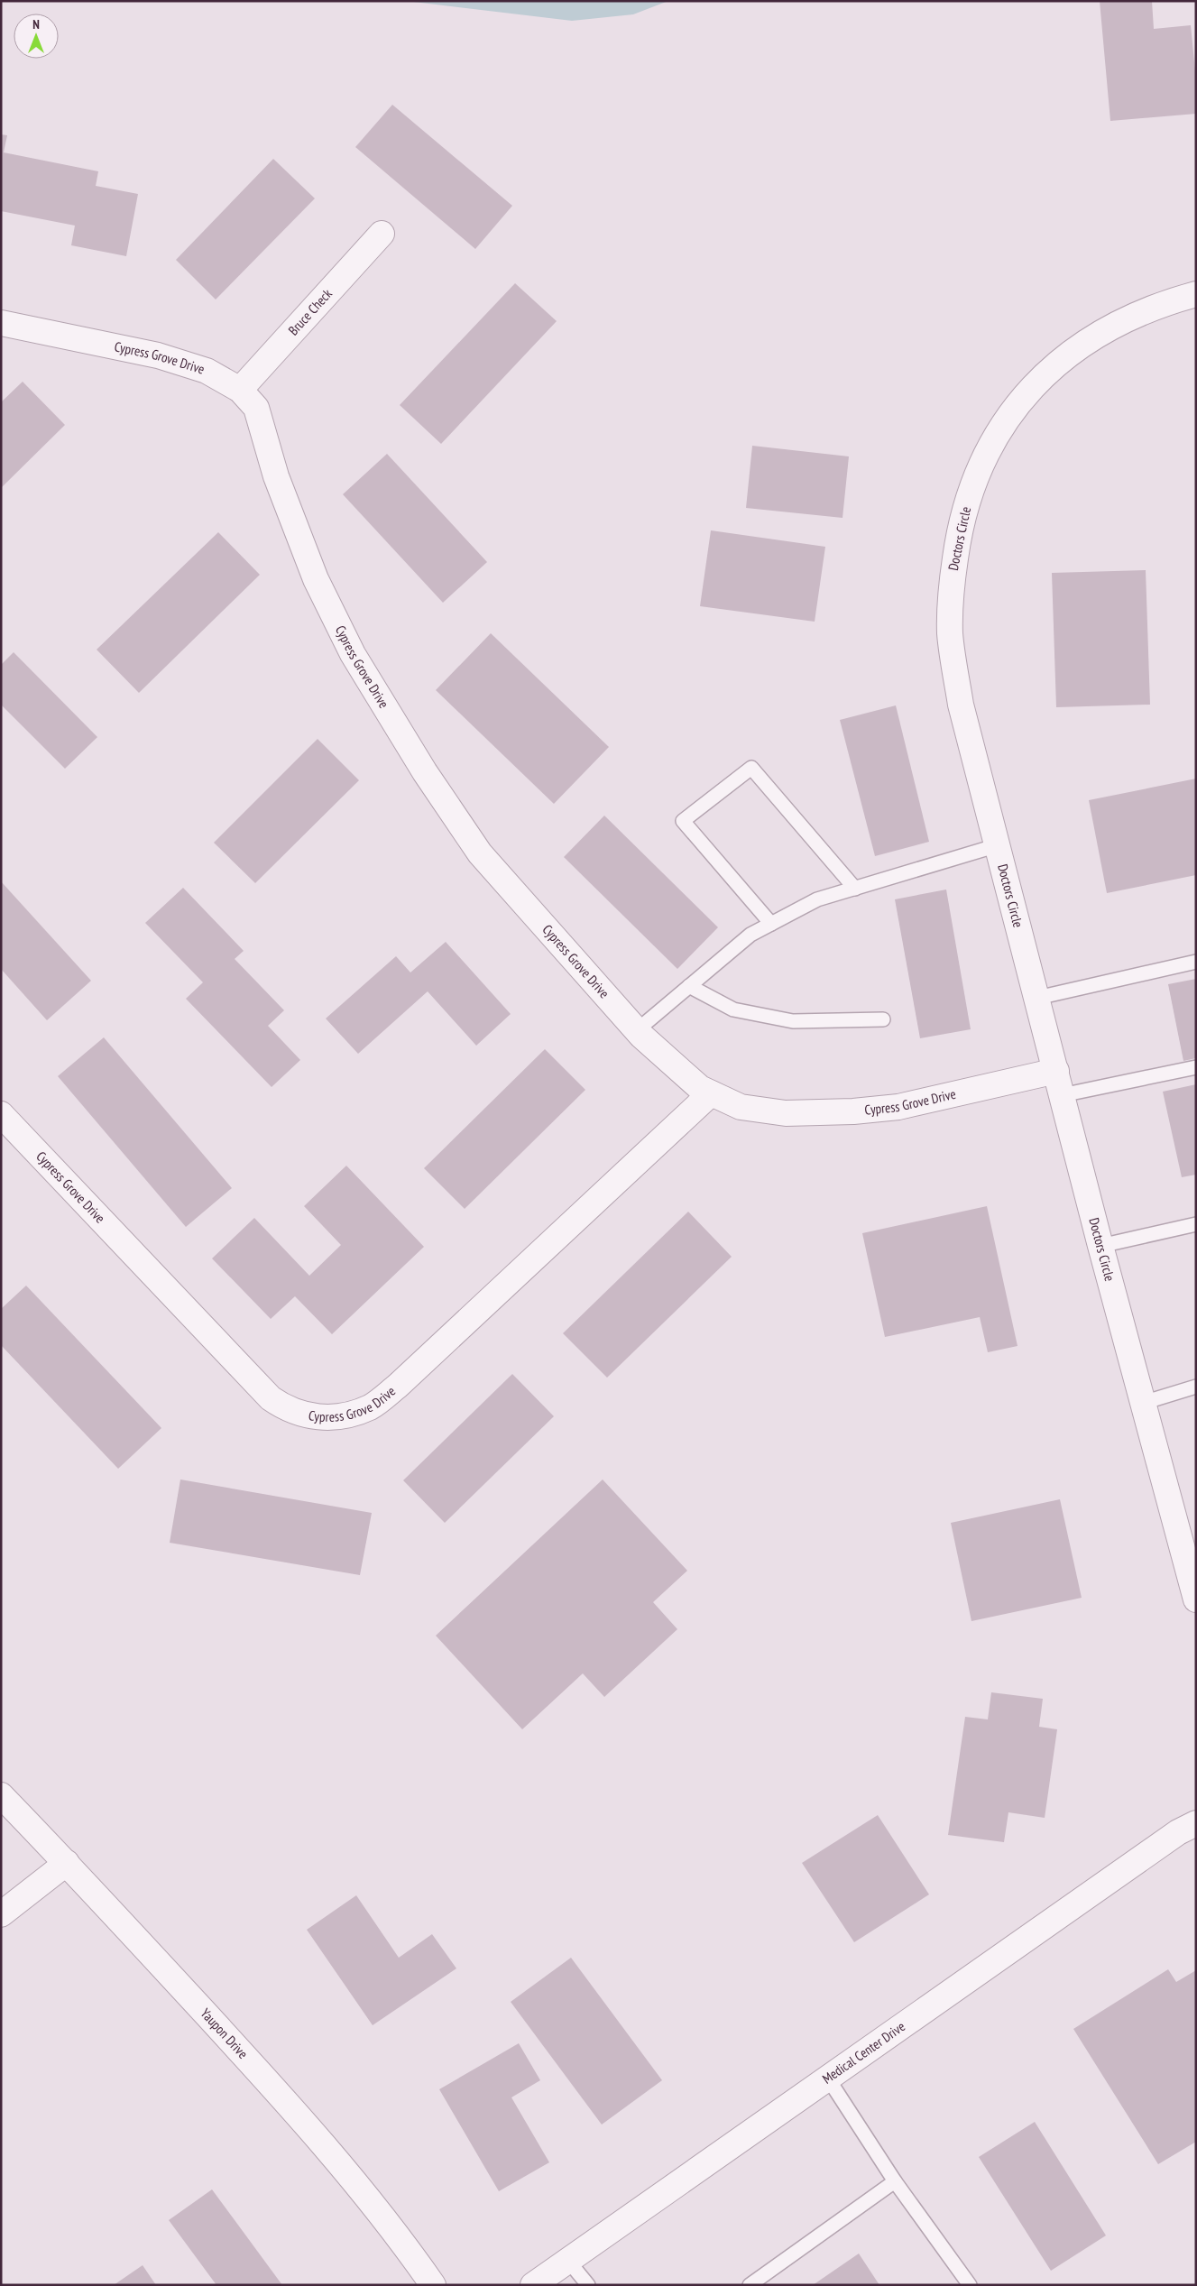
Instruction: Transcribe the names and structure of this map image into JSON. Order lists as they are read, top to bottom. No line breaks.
{"streets":{"street":["Bruce Check","Cypress Grove Drive","Doctors Circle","Yaupon Drive","Medical Center Drive"]},"crossings":[["Bruce Check","Cypress Grove Drive"],["Cypress Grove Drive","Doctors Circle"]],"north":"top"}
